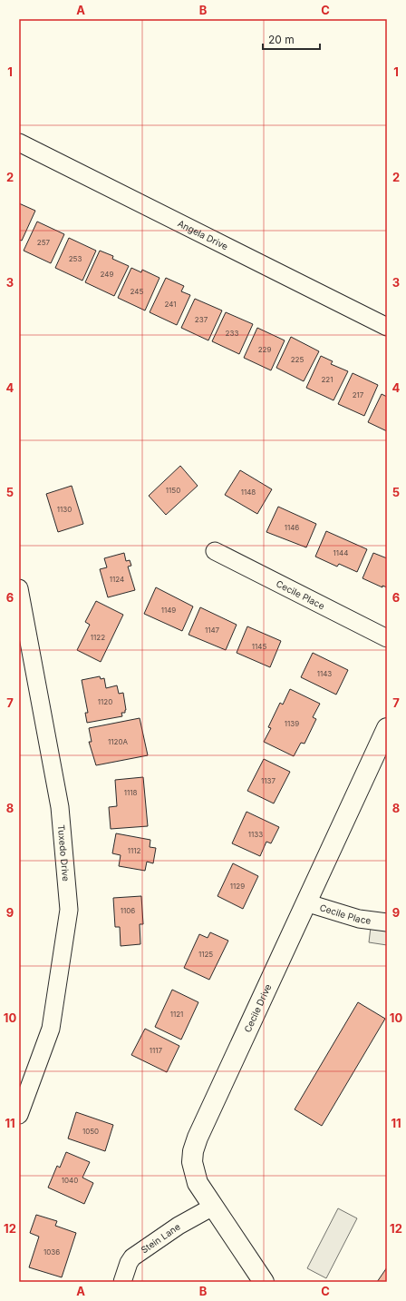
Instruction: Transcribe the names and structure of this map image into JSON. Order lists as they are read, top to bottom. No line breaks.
{"streets":{"street":["Angela Drive","Cecile Place","Tuxedo Drive","Cecile Drive","Stein Lane"]},"crossings":[["Cecile Place","Cecile Drive"],["Cecile Drive","Stein Lane"]],"house_numbers":["257","253","249","245","241","237","233","229","225","221","217","1150","1148","1130","1146","1144","1124","1149","1147","1122","1145","1143","1120","1139","1120A","1137","1118","1133","1112","1129","1106","1125","1121","1117","1050","1040","1036"],"scale_bar":"20 m","grid":{"columns":["A","B","C"],"rows":["1","2","3","4","5","6","7","8","9","10","11","12"]}}
